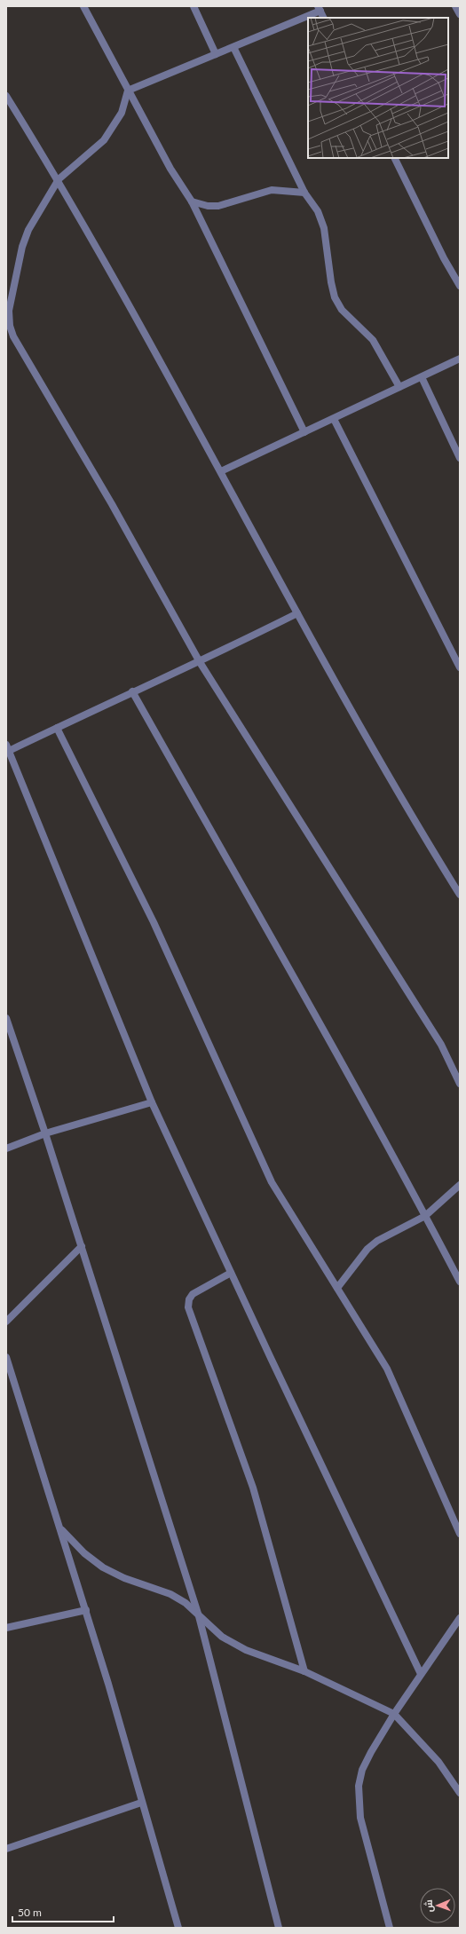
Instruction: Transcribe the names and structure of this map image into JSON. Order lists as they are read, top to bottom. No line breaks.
{"scale_bar":"50 m","north":"left"}
